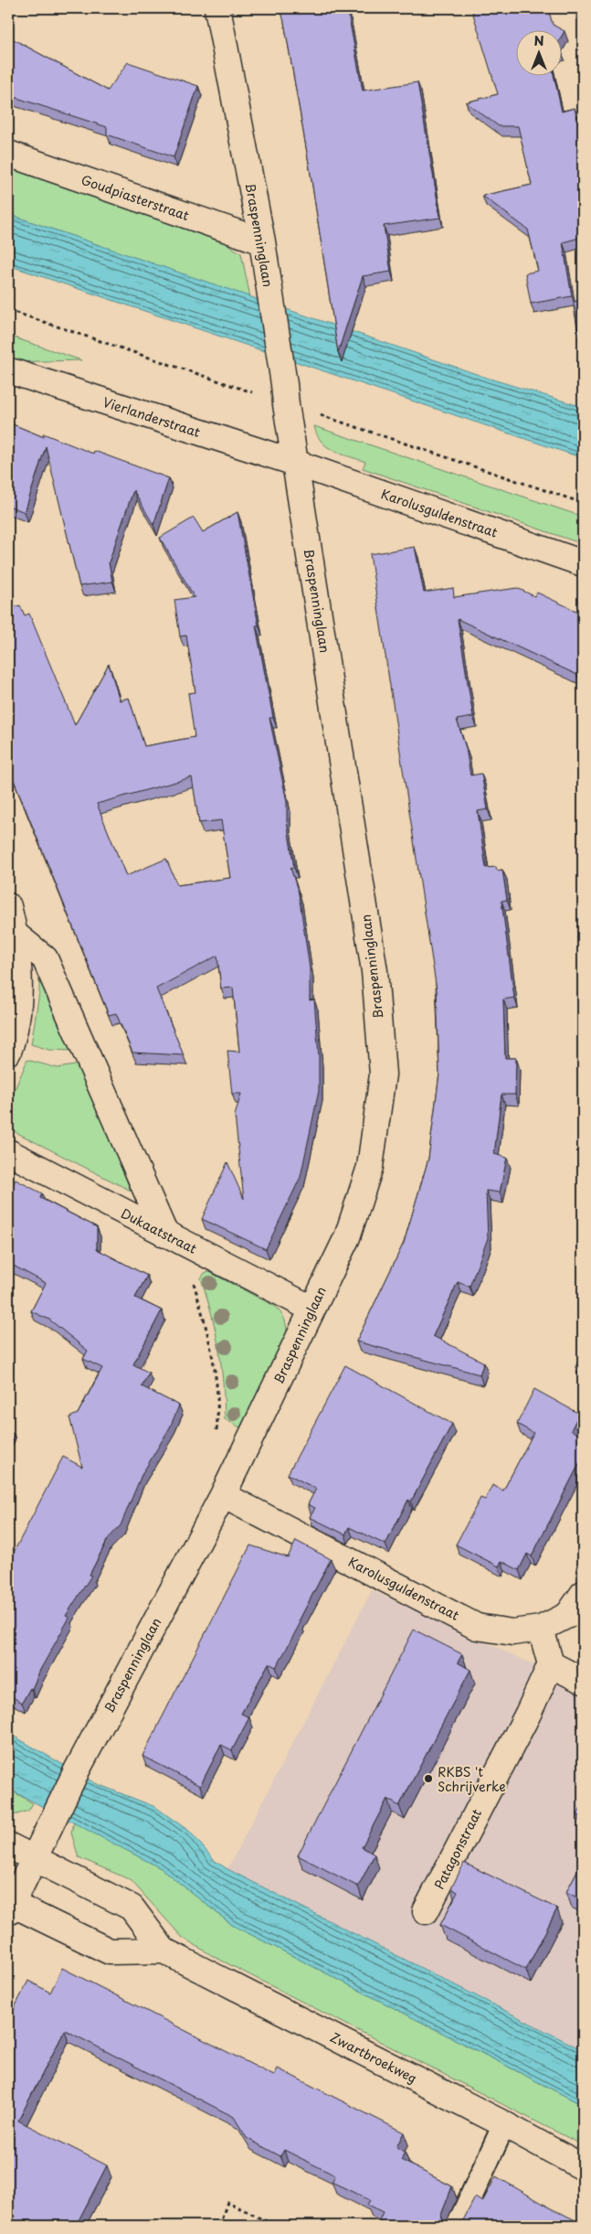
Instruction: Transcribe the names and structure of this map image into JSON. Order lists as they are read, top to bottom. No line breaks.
{"streets":{"street":["Goudpiasterstraat","Braspenninglaan","Vierlanderstraat","Karolusguldenstraat","Dukaatstraat","Patagonstraat","Zwartbroekweg"]},"crossings":[["Goudpiasterstraat","Braspenninglaan"],["Braspenninglaan","Vierlanderstraat"],["Braspenninglaan","Karolusguldenstraat"],["Braspenninglaan","Dukaatstraat"],["Braspenninglaan","Zwartbroekweg"],["Vierlanderstraat","Karolusguldenstraat"]],"places":["RKBS 't Schrijverke"],"north":"top"}
